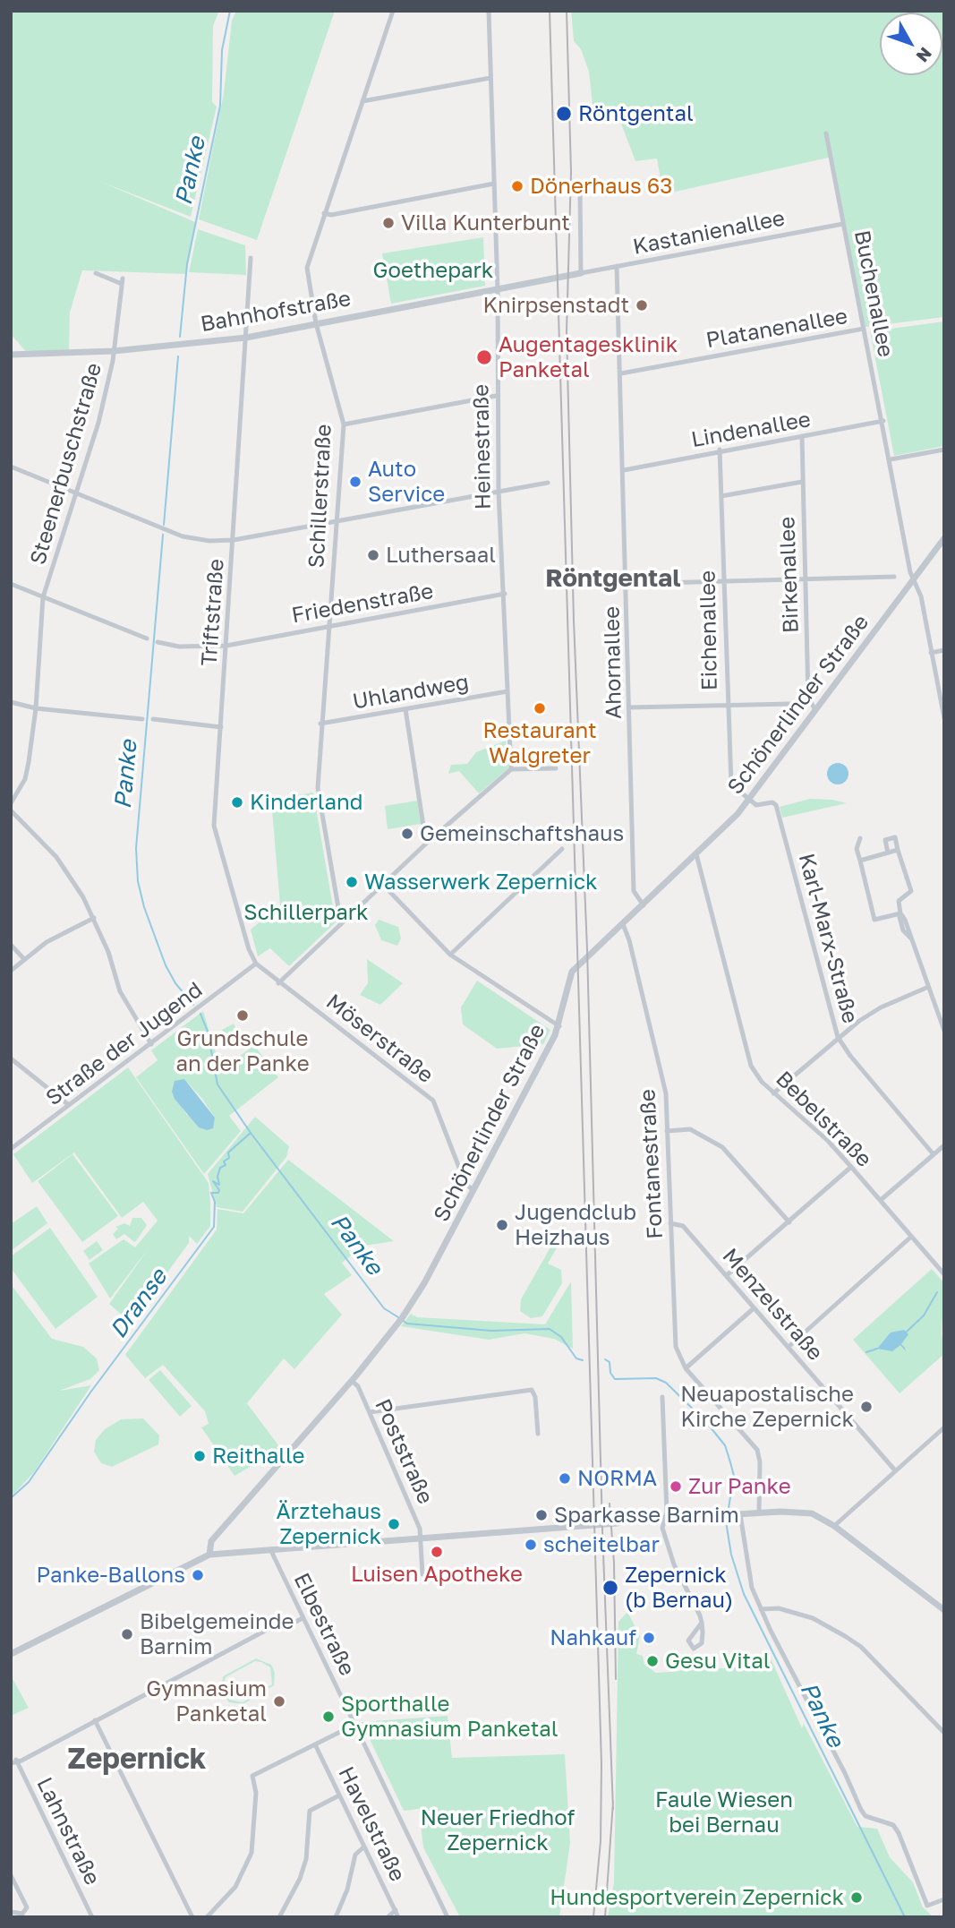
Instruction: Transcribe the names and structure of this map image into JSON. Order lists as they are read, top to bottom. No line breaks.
{"streets":{"street":["Kastanienallee","Buchenallee","Bahnhofstraße","Platanenallee","Lindenallee","Heinestraße","Steenerbuschstraße","Schillerstraße","Birkenallee","Friedenstraße","Triftstraße","Eichenallee","Ahornallee","Uhlandweg","Schönerlinder Straße","Karl-Marx-Straße","Möserstraße","Straße der Jugend","Bebelstraße","Fontanestraße","Menzelstraße","Poststraße","Elbestraße","Havelstraße","Lahnstraße"]},"crossings":[["Kastanienallee","Buchenallee"],["Kastanienallee","Bahnhofstraße"],["Kastanienallee","Ahornallee"],["Buchenallee","Platanenallee"],["Buchenallee","Lindenallee"],["Buchenallee","Schönerlinder Straße"],["Bahnhofstraße","Heinestraße"],["Bahnhofstraße","Steenerbuschstraße"],["Bahnhofstraße","Schillerstraße"],["Bahnhofstraße","Triftstraße"],["Platanenallee","Ahornallee"],["Lindenallee","Birkenallee"],["Lindenallee","Eichenallee"],["Lindenallee","Ahornallee"],["Heinestraße","Friedenstraße"],["Heinestraße","Uhlandweg"],["Schillerstraße","Friedenstraße"],["Schillerstraße","Uhlandweg"],["Birkenallee","Schönerlinder Straße"],["Friedenstraße","Triftstraße"],["Triftstraße","Möserstraße"],["Triftstraße","Straße der Jugend"],["Eichenallee","Schönerlinder Straße"],["Eichenallee","Karl-Marx-Straße"],["Ahornallee","Schönerlinder Straße"],["Schönerlinder Straße","Karl-Marx-Straße"],["Schönerlinder Straße","Möserstraße"],["Schönerlinder Straße","Bebelstraße"],["Schönerlinder Straße","Fontanestraße"],["Schönerlinder Straße","Poststraße"],["Möserstraße","Straße der Jugend"],["Fontanestraße","Menzelstraße"]],"districts":["Röntgental","Zepernick"],"water":["Panke","Dranse"],"parks":["Goethepark","Schillerpark","Faule Wiesen bei Bernau","Neuer Friedhof Zepernick"],"places":["Röntgental","Dönerhaus 63","Villa Kunterbunt","Knirpsenstadt","Augentagesklinik Panketal","Auto Service","Luthersaal","Restaurant Walgreter","Kinderland","Gemeinschaftshaus","Wasserwerk Zepernick","Grundschule an der Panke","Jugendclub Heizhaus","Neuapostalische Kirche Zepernick","Reithalle","NORMA","Zur Panke","Sparkasse Barnim","Ärztehaus Zepernick","scheitelbar","Luisen Apotheke","Panke-Ballons","Zepernick (b Bernau)","Bibelgemeinde Barnim","Nahkauf","Gesu Vital","Gymnasium Panketal","Sporthalle Gymnasium Panketal","Hundesportverein Zepernick"],"north":"bottom right"}
